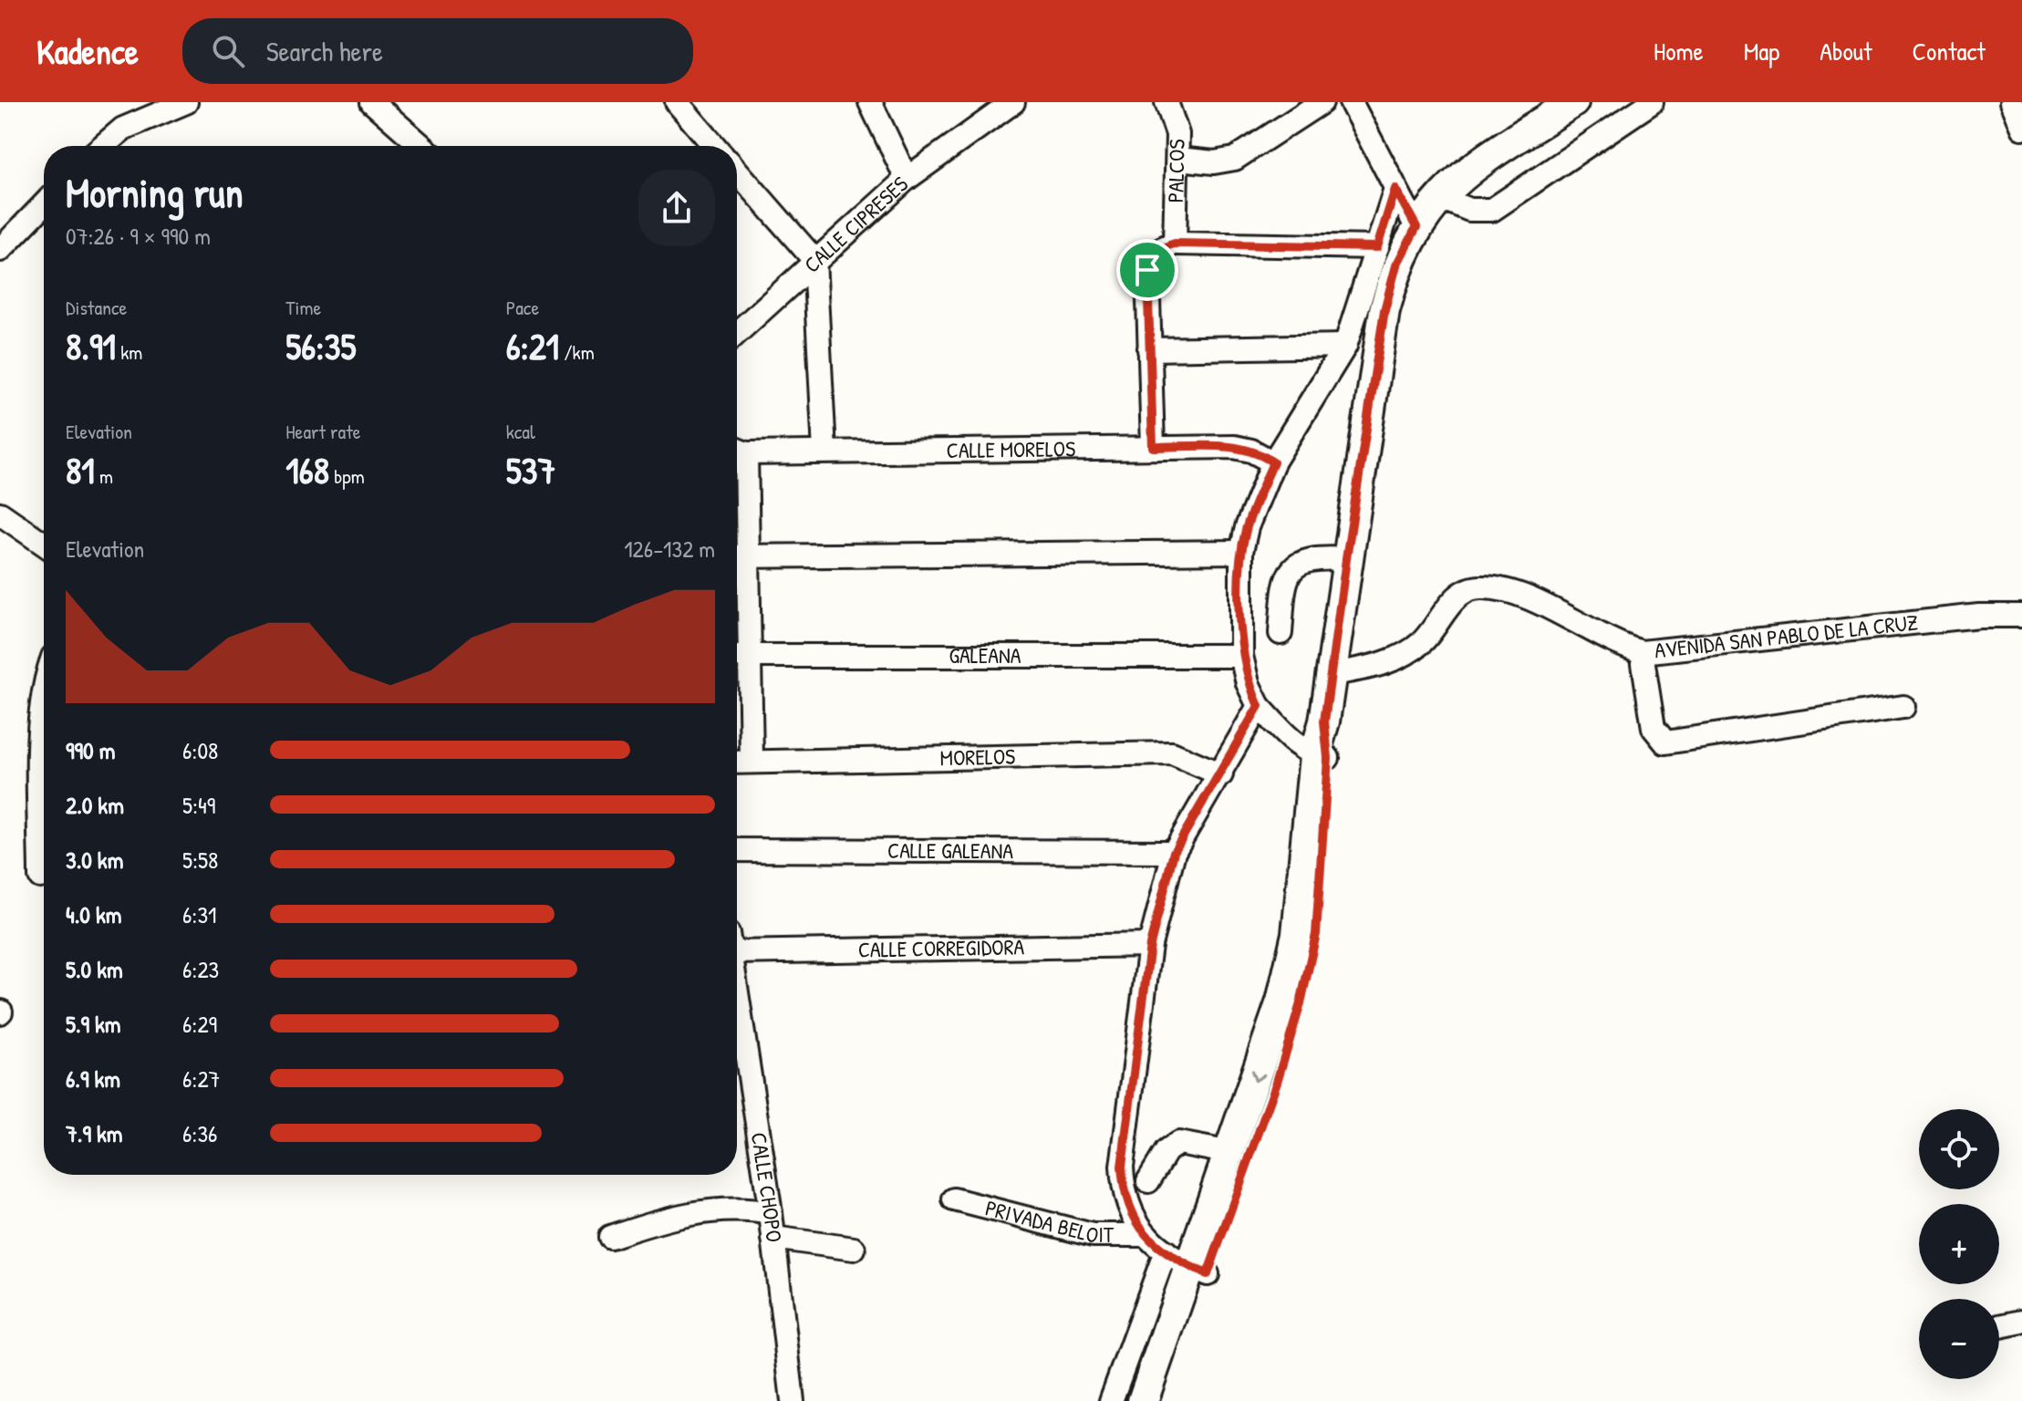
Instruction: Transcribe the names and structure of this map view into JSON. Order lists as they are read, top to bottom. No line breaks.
{"streets":{"street":["PALCOS","CALLE CIPRESES","CALLE MORELOS","AVENIDA SAN PABLO DE LA CRUZ","GALEANA","MORELOS","CALLE GALEANA","CALLE CORREGIDORA","CALLE CHOPO","PRIVADA BELOIT"]},"crossings":[["CALLE MORELOS","GALEANA"],["CALLE MORELOS","MORELOS"]],"page":{"header":"Kadence","search":"Search here","nav":["Home","Map","About","Contact"],"heading":["Morning run","07:26 · 9 × 990 m"],"stats":[["Distance","8.91 km"],["Time","56:35"],["Pace","6:21 /km"],["Elevation","81 m"],["Heart rate","168 bpm"],["kcal","537"]],"chart":["Elevation","126–132 m"],"list":[{"name":"990 m","note":"6:08"},{"name":"2.0 km","note":"5:49"},{"name":"3.0 km","note":"5:58"},{"name":"4.0 km","note":"6:31"},{"name":"5.0 km","note":"6:23"},{"name":"5.9 km","note":"6:29"},{"name":"6.9 km","note":"6:27"},{"name":"7.9 km","note":"6:36"}],"map_buttons":["+","−"]}}
